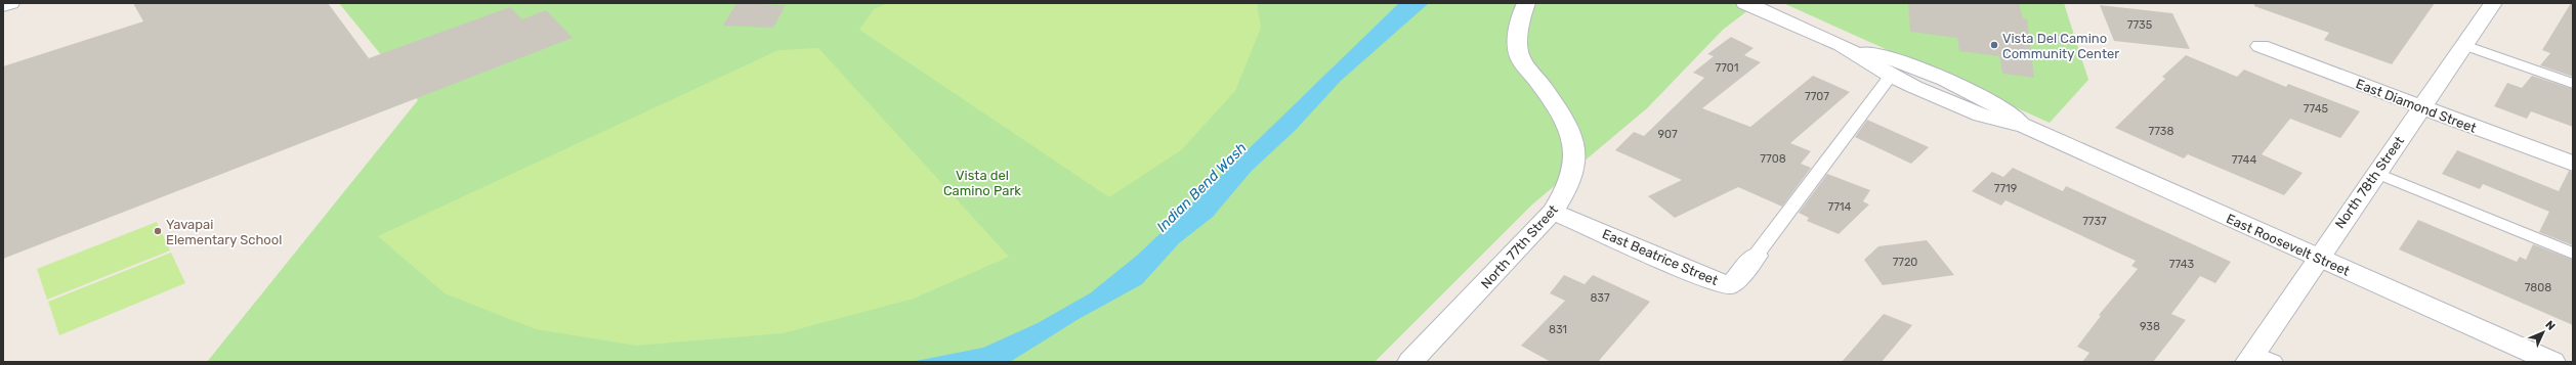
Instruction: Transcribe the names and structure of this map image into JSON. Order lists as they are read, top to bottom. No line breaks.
{"streets":{"street":["East Diamond Street","North 78th Street","East Roosevelt Street","North 77th Street","East Beatrice Street"]},"crossings":[["East Diamond Street","North 78th Street"],["North 78th Street","East Roosevelt Street"],["North 77th Street","East Beatrice Street"]],"water":["Indian Bend Wash"],"parks":["Vista del Camino Park"],"places":["Vista Del Camino Community Center","Yavapai Elementary School"],"house_numbers":["7735","7701","7707","7745","7738","907","7708","7744","7719","7714","7737","7720","7743","7808","837","938","831"],"north":"top right"}
